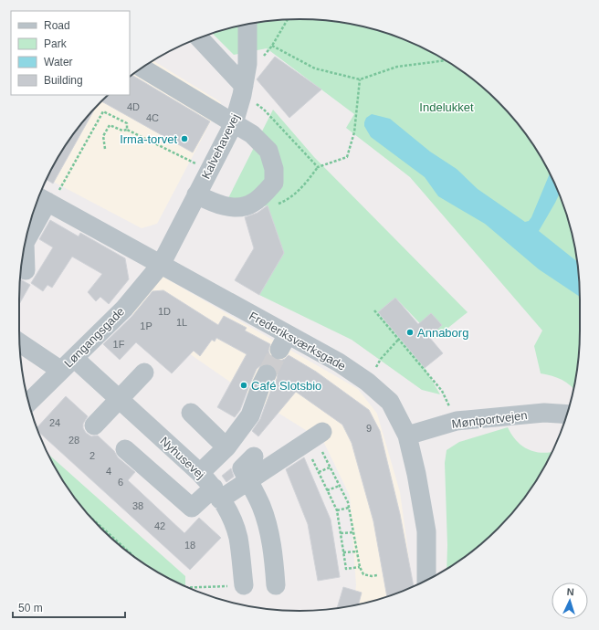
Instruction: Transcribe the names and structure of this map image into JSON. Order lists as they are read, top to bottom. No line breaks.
{"streets":{"street":["Kalvehavevej","Løngangsgade","Frederiksværksgade","Møntportvejen","Nyhusevej"]},"crossings":[["Kalvehavevej","Løngangsgade"],["Kalvehavevej","Frederiksværksgade"],["Løngangsgade","Frederiksværksgade"],["Løngangsgade","Nyhusevej"],["Frederiksværksgade","Møntportvejen"]],"parks":["Indelukket"],"places":["Irma-torvet","Annaborg","Café Slotsbio"],"house_numbers":["4D","4C","1D","1L","1P","1F","24","9","28","2","4","6","38","42","18"],"legend":["Road","Park","Water","Building"],"scale_bar":"50 m","north":"top"}
